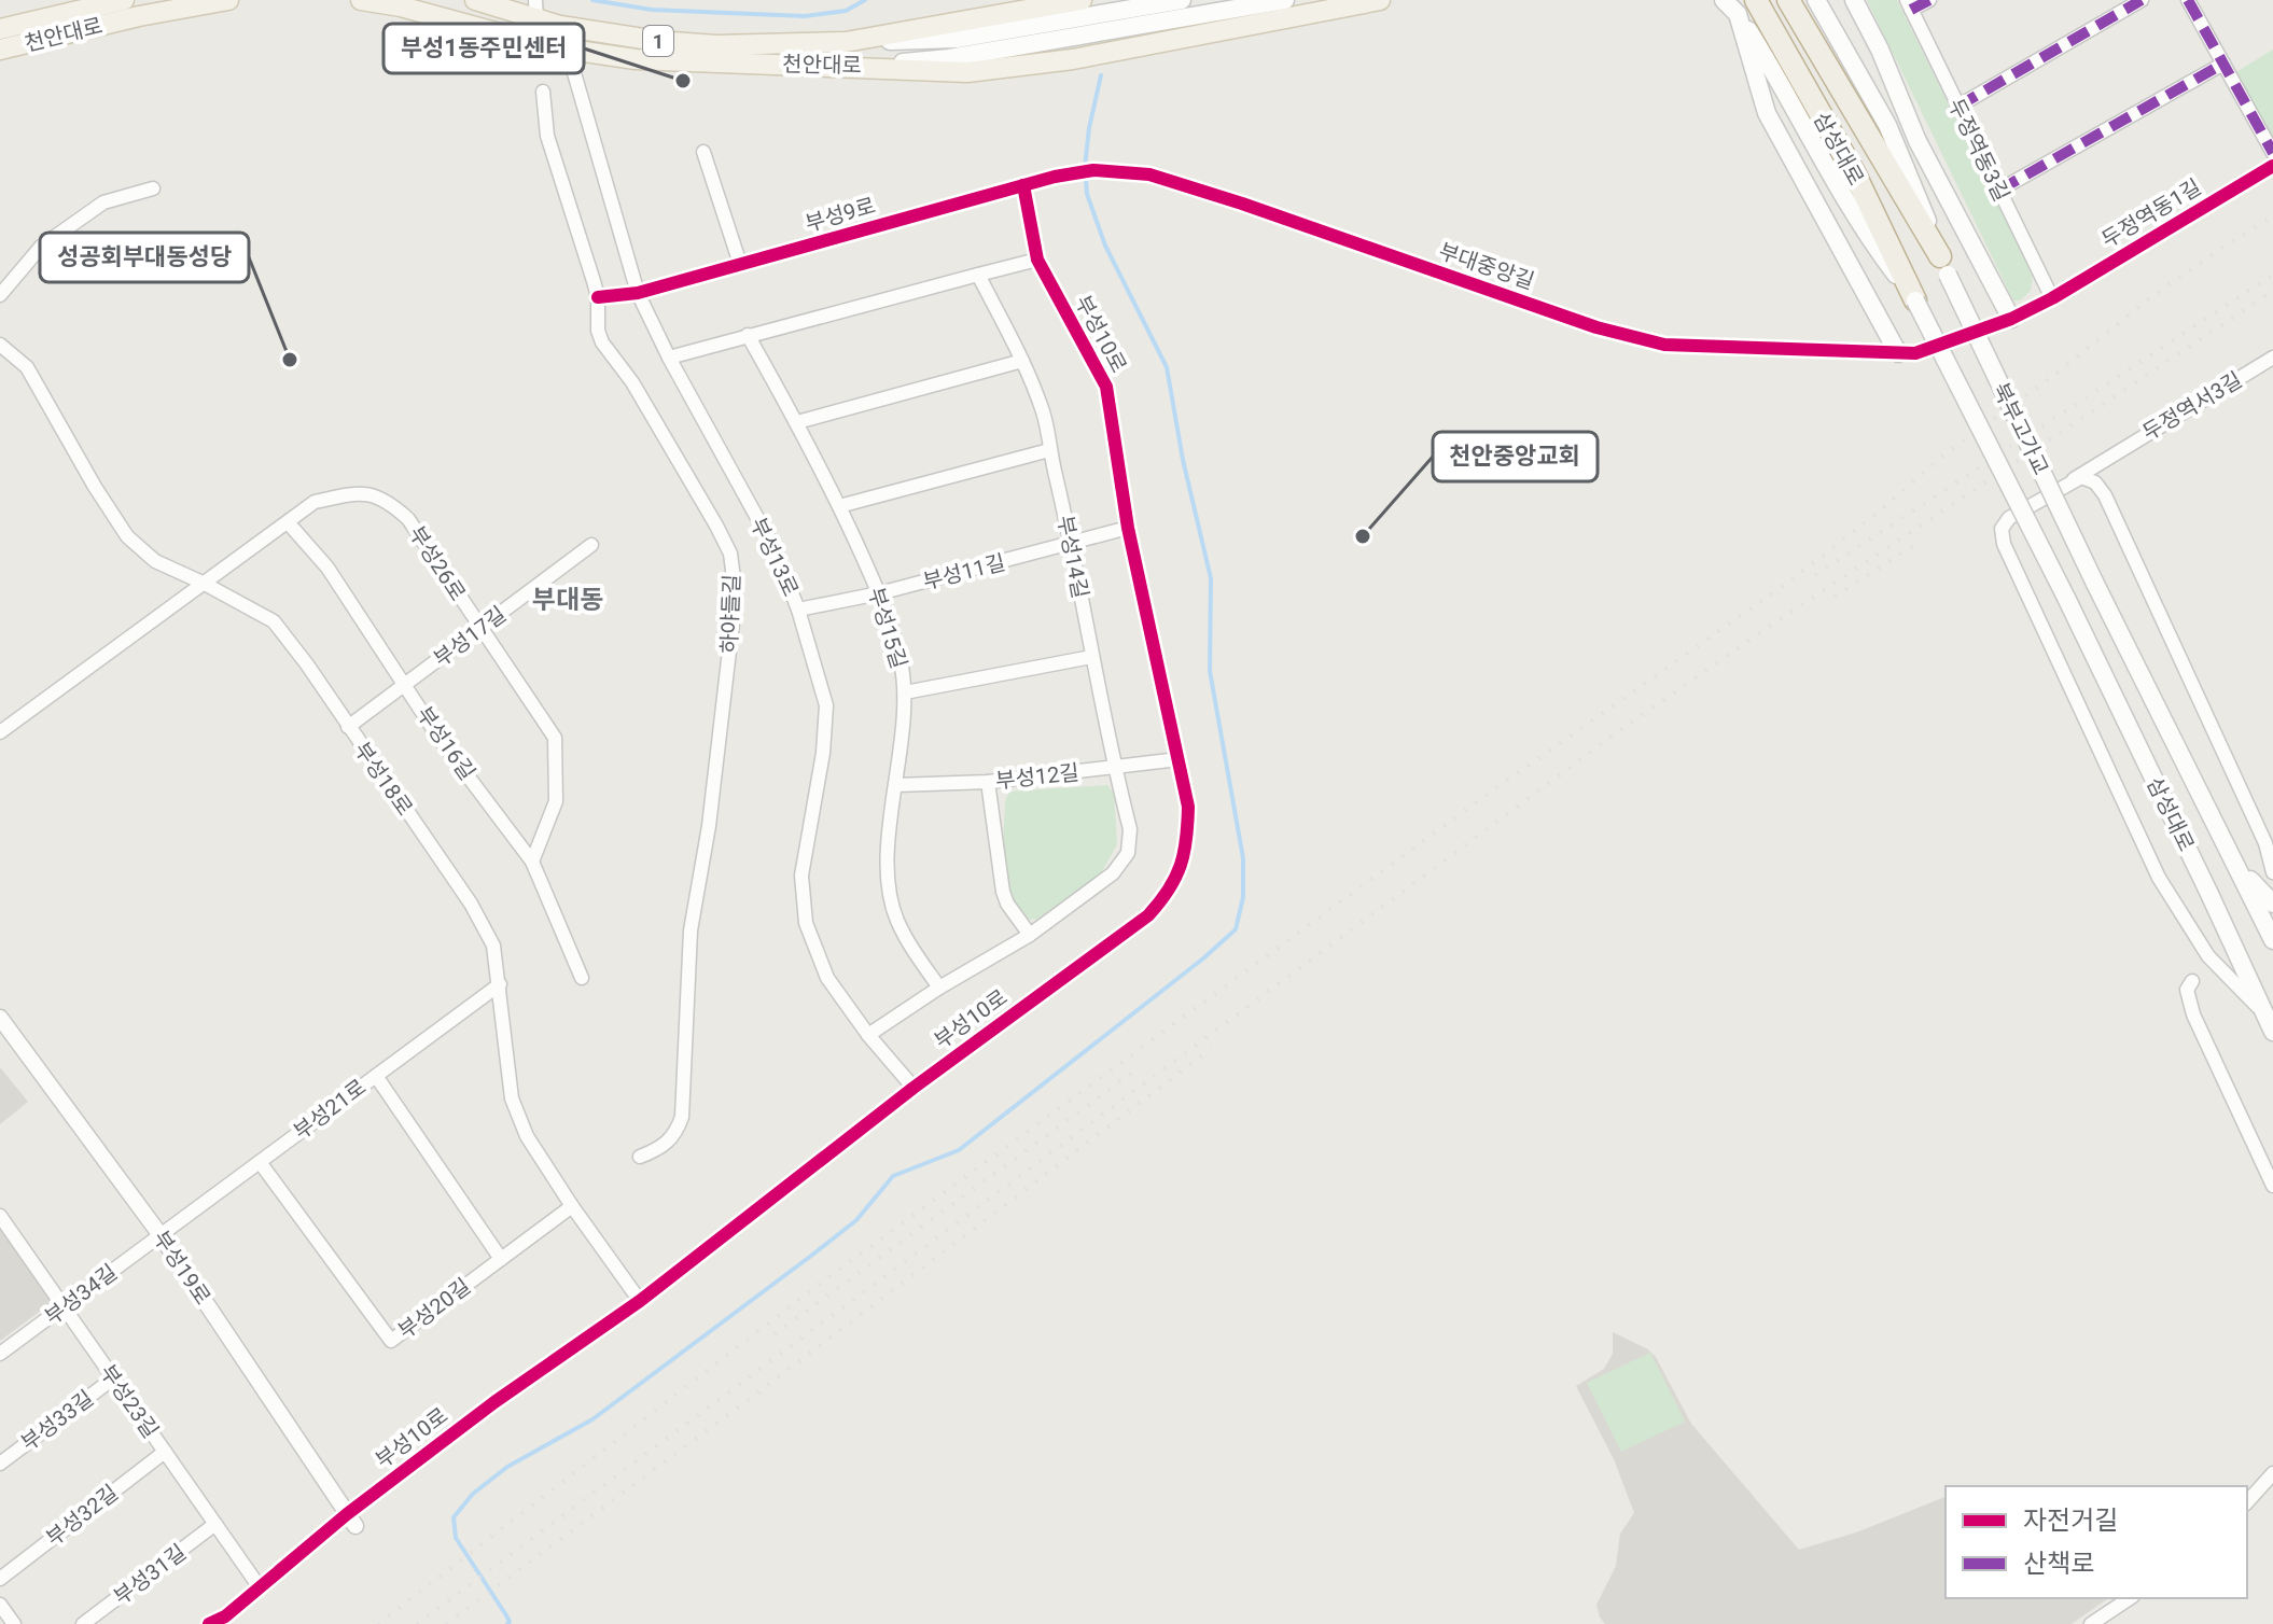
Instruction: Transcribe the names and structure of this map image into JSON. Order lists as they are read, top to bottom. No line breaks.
{"streets":{"highway":["삼성대로"],"main road":["천안대로","1","북부고가교"],"street":["두정역동3길","두정역동1길","부성9로","부대중앙길","부성10로","두정역서3길","부성13로","부성14길","부성26로","부성11길","하야들길","부성15길","부성17길","부성16길","부성12길","부성18로","부성21로","부성19로","부성34길","부성20길","부성23길","부성33길","부성32길","부성31길"]},"crossings":[["천안대로","1"],["천안대로","부성13로"],["삼성대로","두정역서3길"],["삼성대로","북부고가교"],["두정역동3길","두정역동1길"],["두정역동1길","부대중앙길"],["부성9로","부대중앙길"],["부성9로","부성10로"],["부성9로","부성13로"],["부성9로","하야들길"],["부성10로","부성13로"],["부성10로","부성11길"],["부성10로","부성12길"],["부성10로","부성18로"],["부성10로","부성19로"],["부성10로","부성23길"],["부성13로","부성14길"],["부성13로","부성11길"],["부성14길","부성11길"],["부성14길","부성15길"],["부성14길","부성12길"],["부성26로","부성17길"],["부성26로","부성16길"],["부성26로","부성18로"],["부성11길","부성15길"],["부성15길","부성12길"],["부성17길","부성16길"],["부성17길","부성18로"],["부성18로","부성21로"],["부성18로","부성20길"],["부성21로","부성19로"],["부성21로","부성34길"],["부성21로","부성20길"],["부성19로","부성34길"],["부성34길","부성23길"],["부성23길","부성33길"],["부성23길","부성32길"],["부성23길","부성31길"]],"districts":["부대동"],"places":["부성1동주민센터","성공회부대동성당","천안중앙교회"],"legend":["자전거길","산책로"]}
